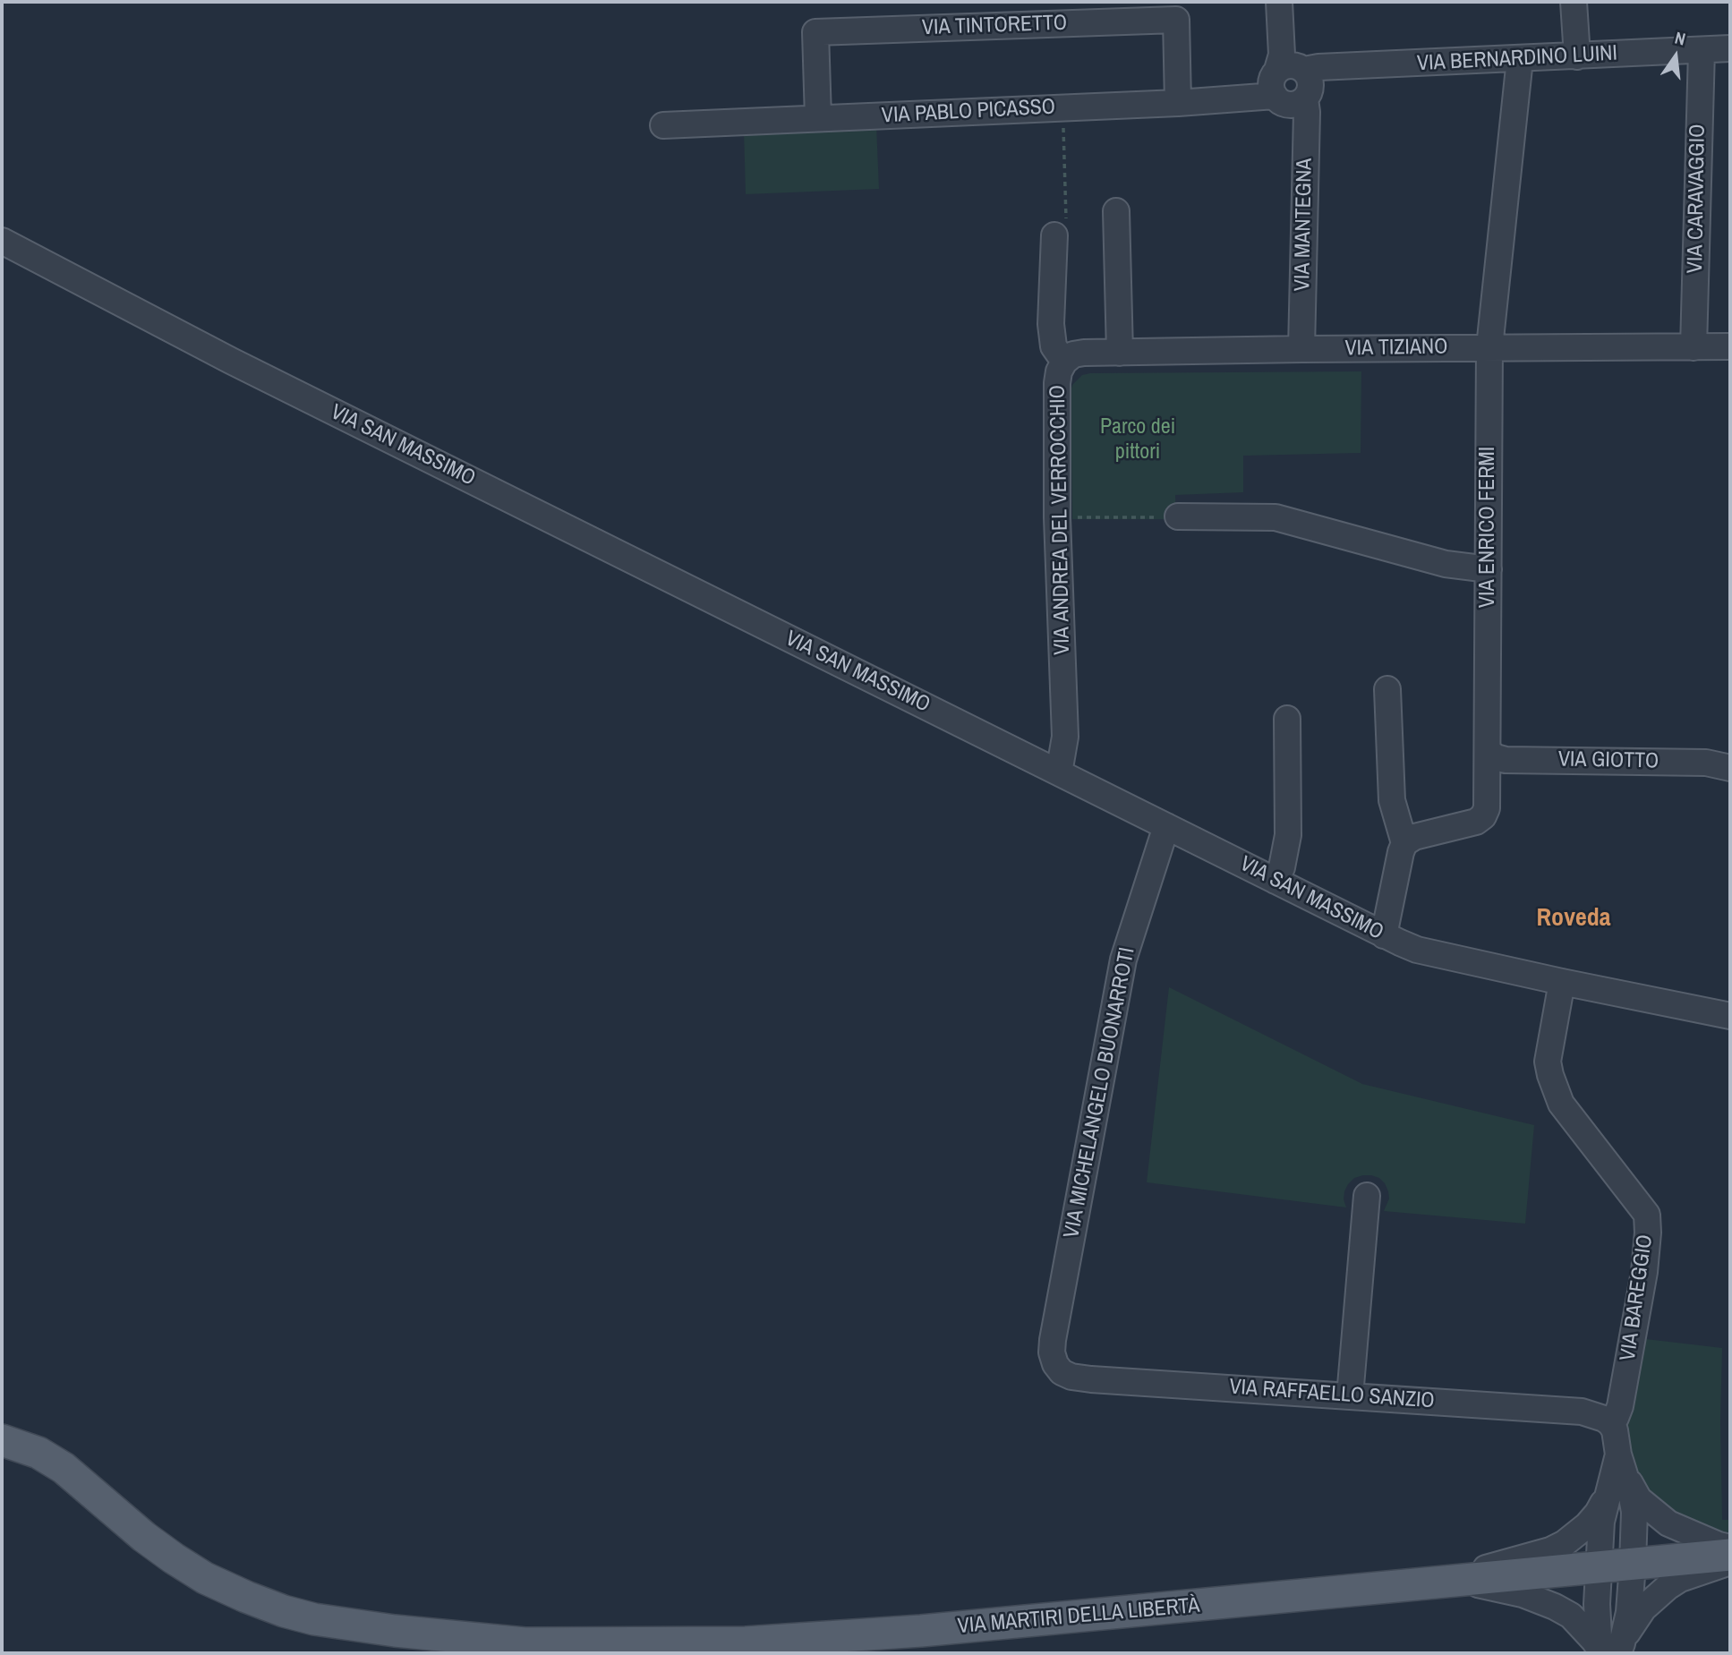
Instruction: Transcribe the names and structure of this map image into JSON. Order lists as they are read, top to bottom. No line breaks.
{"streets":{"main road":["VIA MARTIRI DELLA LIBERTÀ"],"street":["VIA TINTORETTO","VIA BERNARDINO LUINI","VIA PABLO PICASSO","VIA CARAVAGGIO","VIA MANTEGNA","VIA TIZIANO","VIA SAN MASSIMO","VIA ANDREA DEL VERROCCHIO","VIA ENRICO FERMI","VIA GIOTTO","VIA MICHELANGELO BUONARROTI","VIA BAREGGIO","VIA RAFFAELLO SANZIO"]},"crossings":[["VIA TINTORETTO","VIA PABLO PICASSO"],["VIA BERNARDINO LUINI","VIA PABLO PICASSO"],["VIA BERNARDINO LUINI","VIA CARAVAGGIO"],["VIA BERNARDINO LUINI","VIA MANTEGNA"],["VIA BERNARDINO LUINI","VIA ENRICO FERMI"],["VIA PABLO PICASSO","VIA MANTEGNA"],["VIA CARAVAGGIO","VIA TIZIANO"],["VIA MANTEGNA","VIA TIZIANO"],["VIA TIZIANO","VIA ANDREA DEL VERROCCHIO"],["VIA TIZIANO","VIA ENRICO FERMI"],["VIA SAN MASSIMO","VIA ANDREA DEL VERROCCHIO"],["VIA SAN MASSIMO","VIA MICHELANGELO BUONARROTI"],["VIA SAN MASSIMO","VIA BAREGGIO"],["VIA ENRICO FERMI","VIA GIOTTO"],["VIA MICHELANGELO BUONARROTI","VIA RAFFAELLO SANZIO"],["VIA BAREGGIO","VIA RAFFAELLO SANZIO"]],"districts":["Roveda"],"parks":["Parco dei pittori"],"north":"top"}
